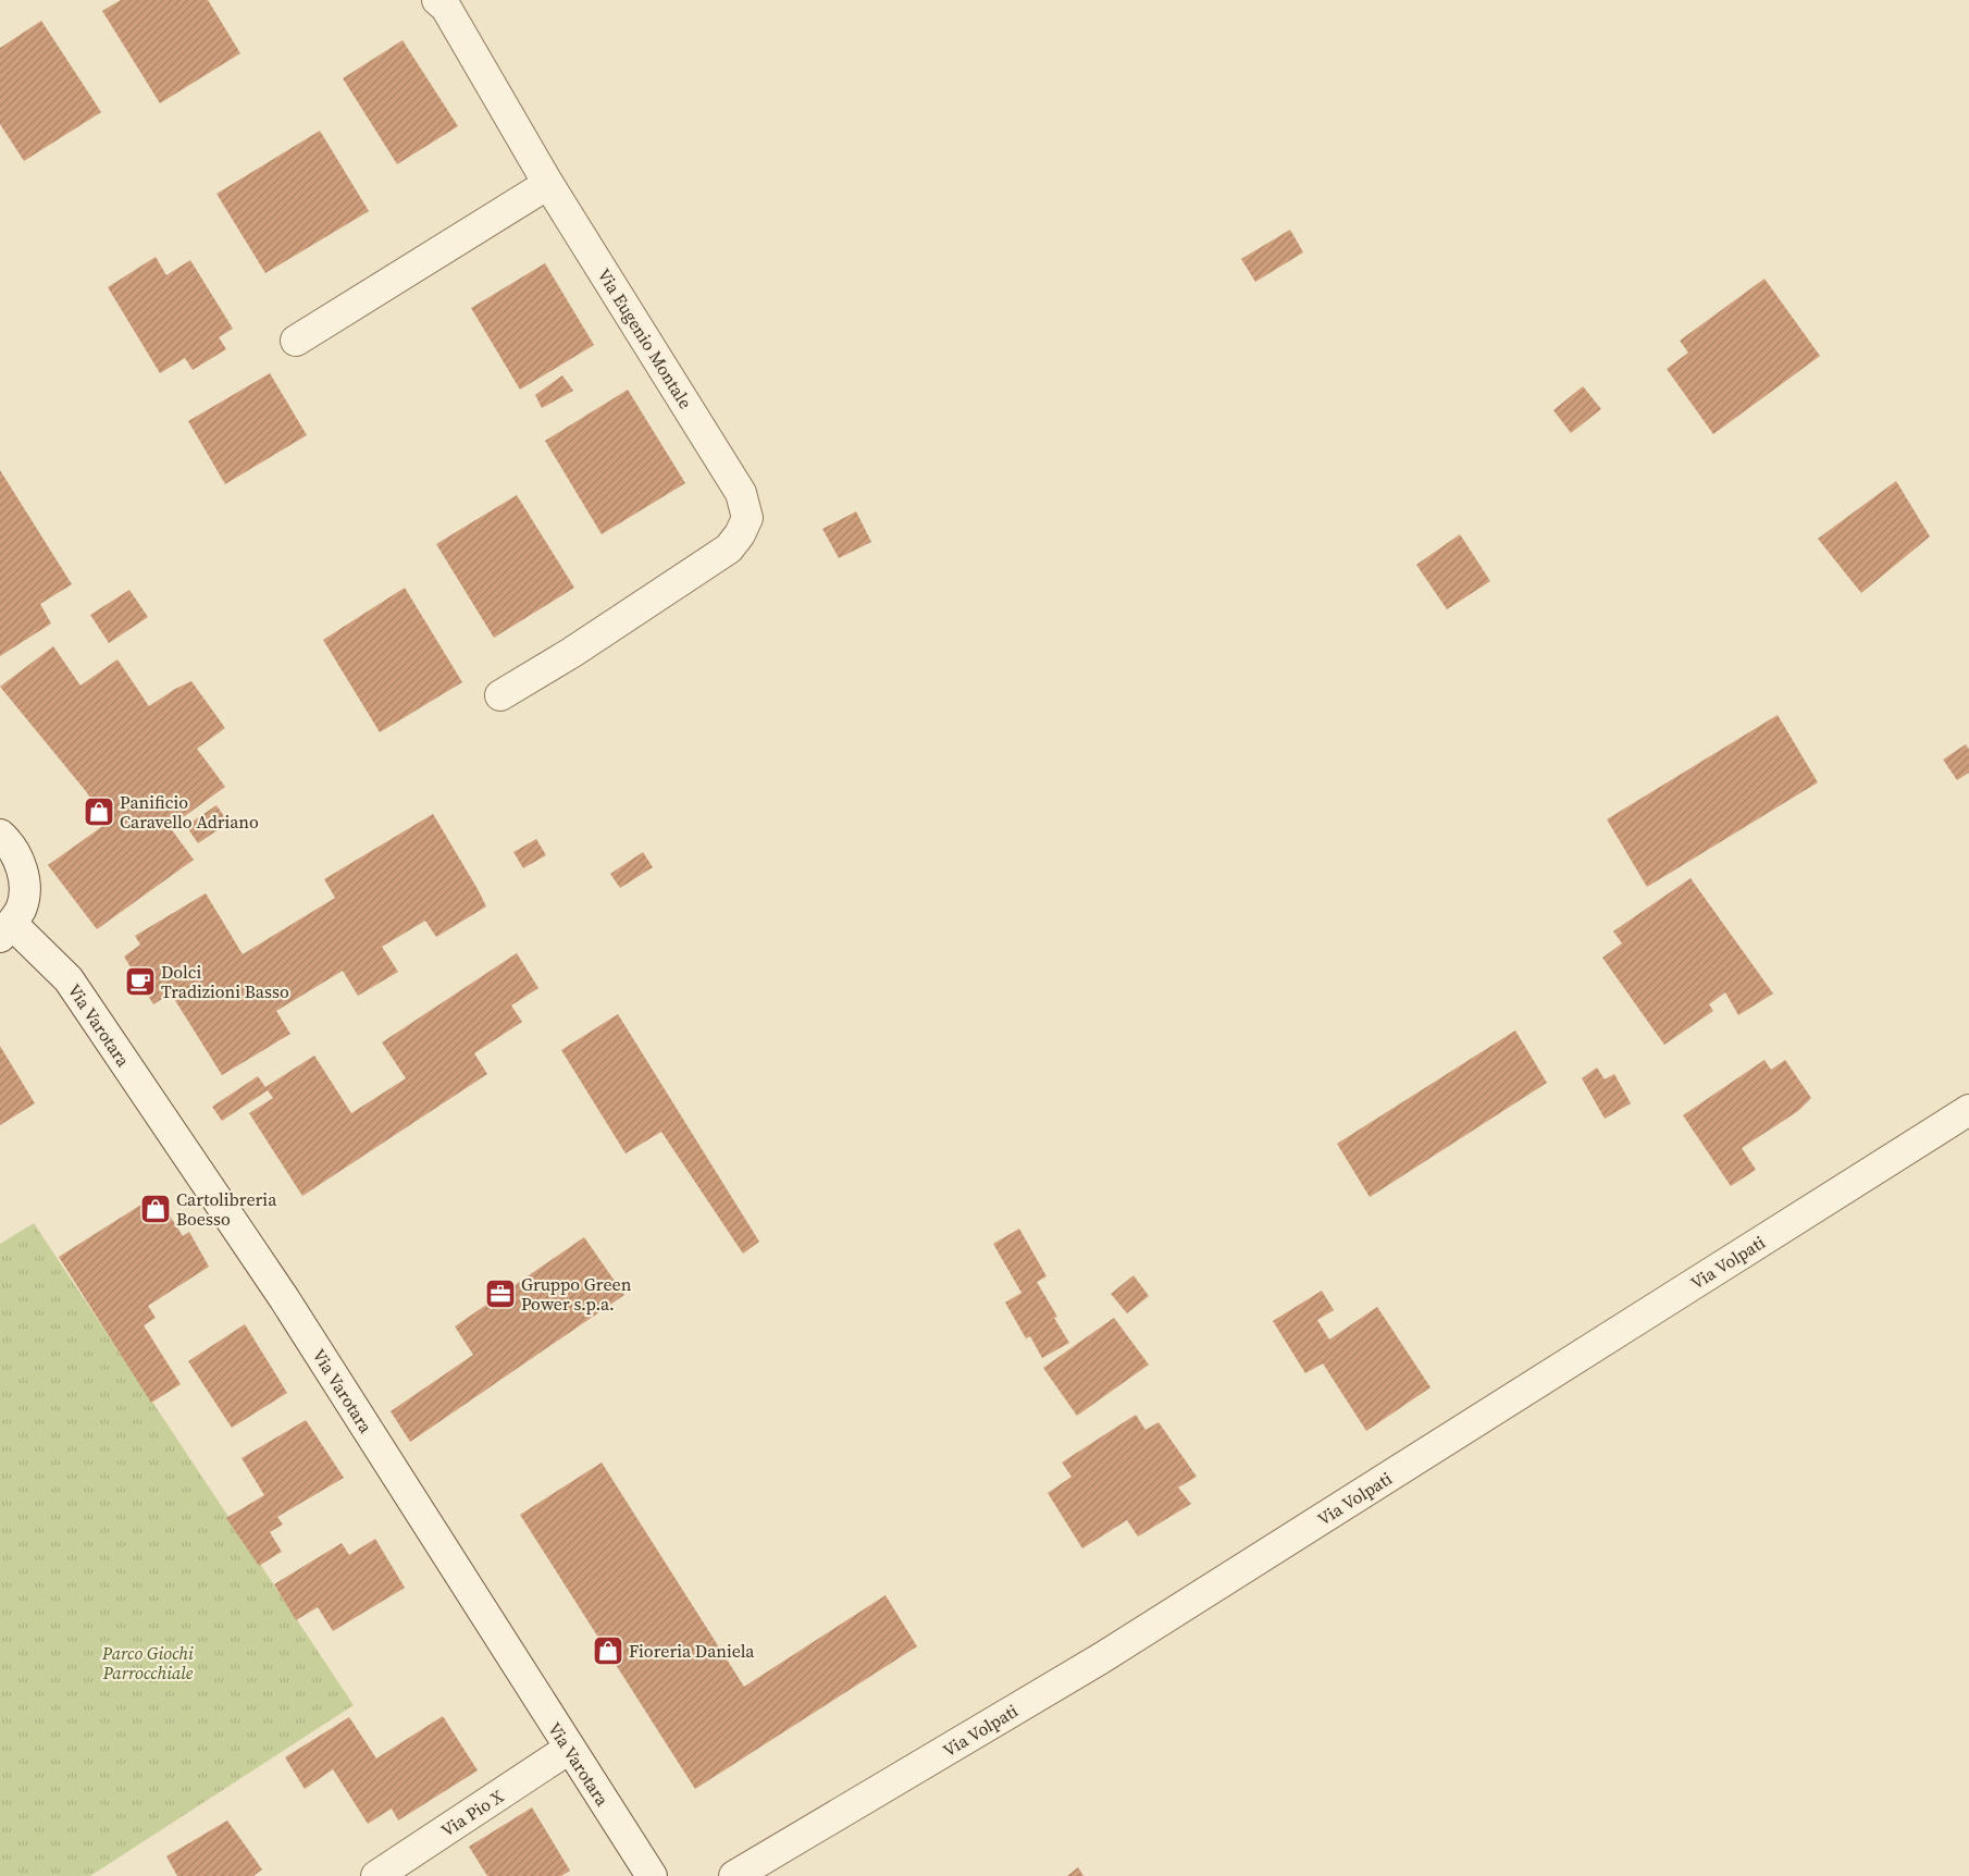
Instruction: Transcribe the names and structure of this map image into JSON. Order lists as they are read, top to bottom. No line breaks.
{"streets":{"street":["Via Eugenio Montale","Via Varotara","Via Volpati","Via Pio X"]},"crossings":[["Via Varotara","Via Pio X"]],"parks":["Parco Giochi Parrocchiale"],"places":{"shop":["Panificio Caravello Adriano","Cartolibreria Boesso","Fioreria Daniela"],"cafe":["Dolci Tradizioni Basso"],"office":["Gruppo Green Power s.p.a."]}}
